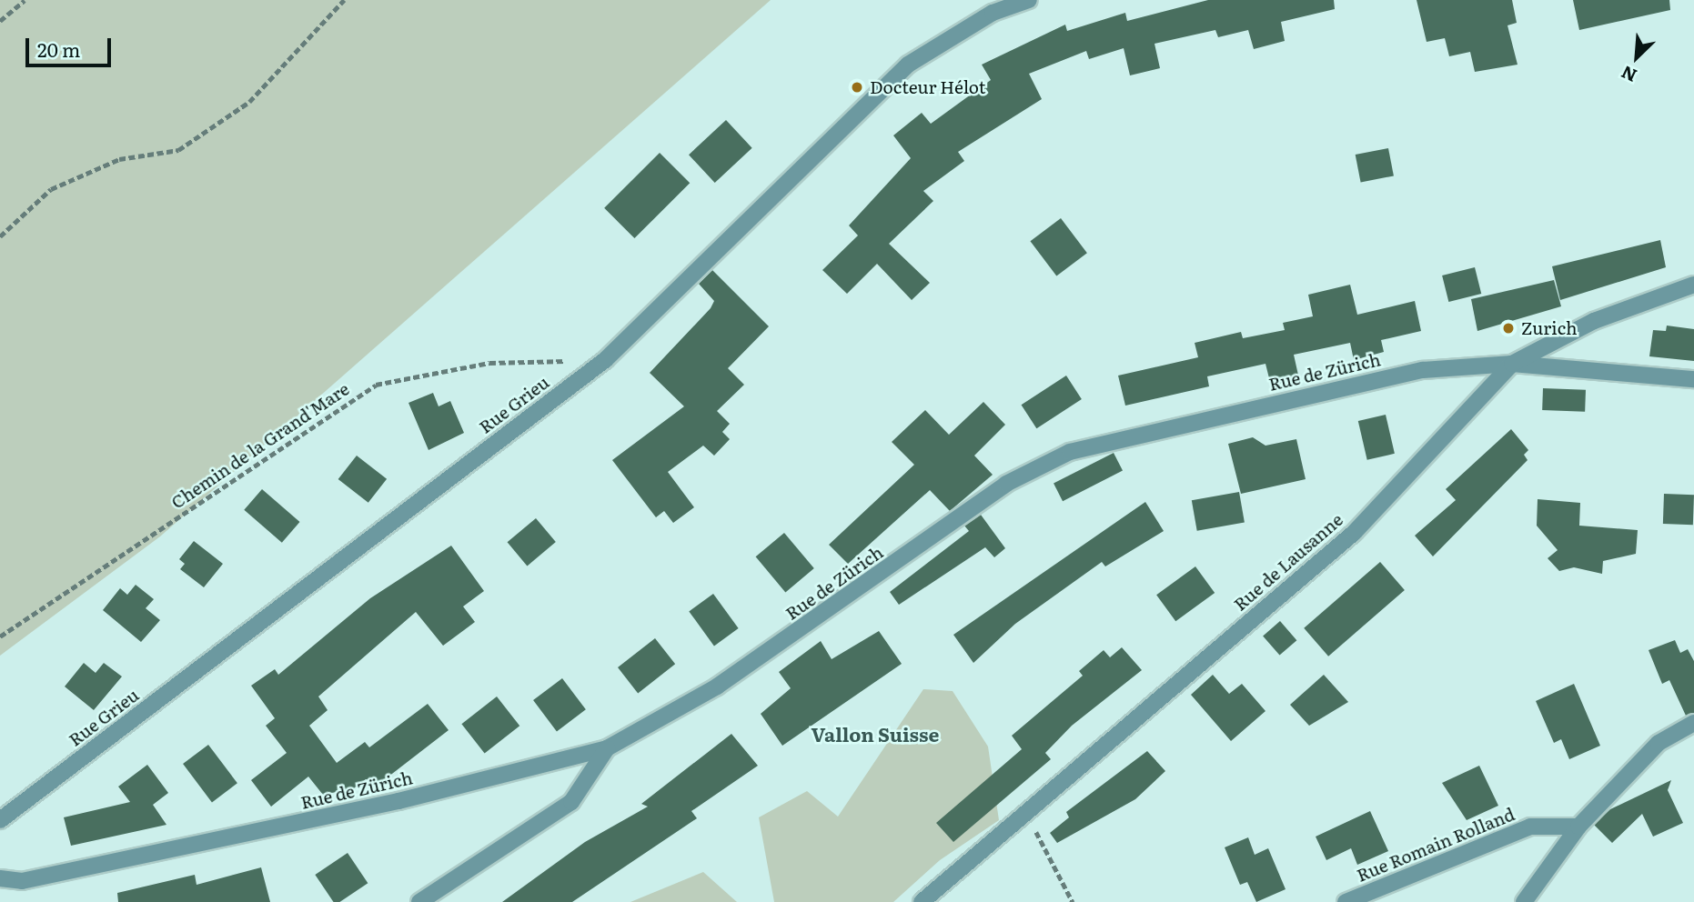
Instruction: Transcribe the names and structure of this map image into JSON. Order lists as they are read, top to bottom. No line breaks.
{"streets":{"street":["Rue de Zürich","Rue Grieu","Rue de Lausanne","Rue Romain Rolland"],"path":["Chemin de la Grand'Mare"]},"crossings":[["Rue de Zürich","Rue de Lausanne"],["Rue Grieu","Chemin de la Grand'Mare"]],"districts":["Vallon Suisse"],"places":["Docteur Hélot","Zurich"],"scale_bar":"20 m","north":"bottom left"}
